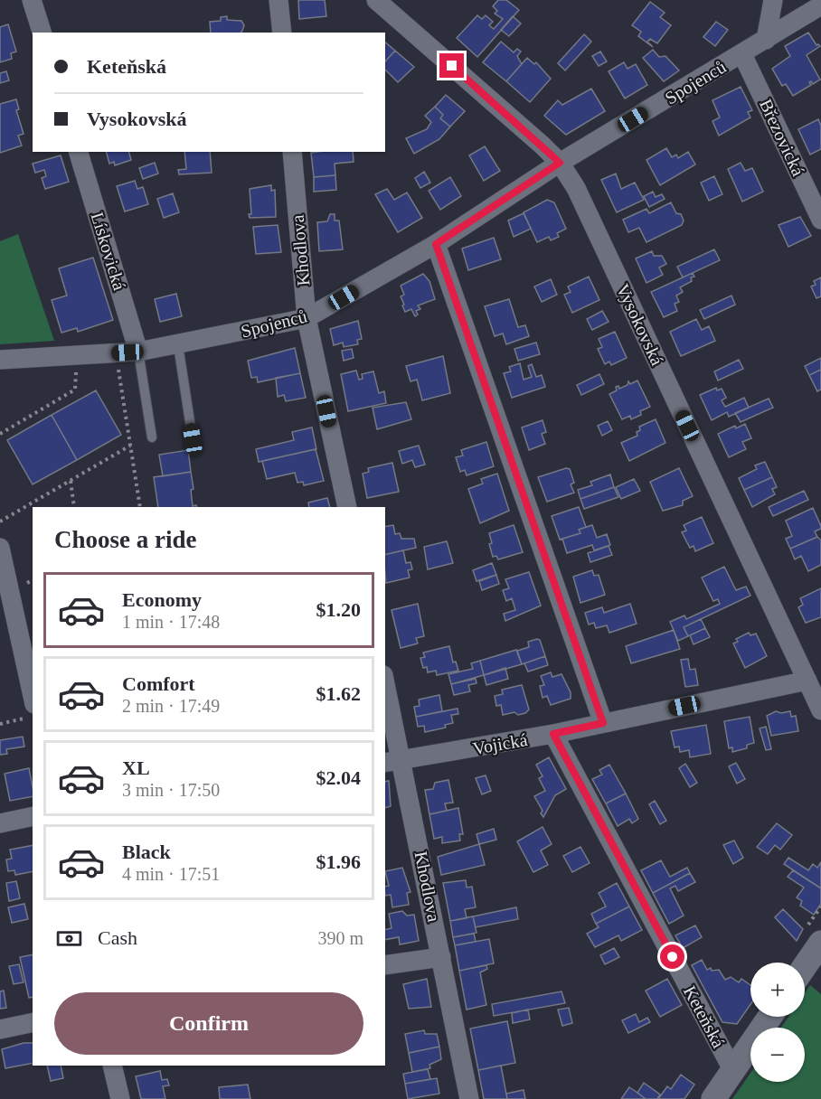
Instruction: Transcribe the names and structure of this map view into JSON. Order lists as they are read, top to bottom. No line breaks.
{"streets":{"street":["Spojenců","Březovická","Khodlova","Lískovická","Vysokovská","Vojická","Keteňská"]},"crossings":[["Spojenců","Březovická"],["Spojenců","Khodlova"],["Spojenců","Lískovická"],["Spojenců","Vysokovská"],["Khodlova","Vojická"],["Vysokovská","Vojická"],["Vojická","Keteňská"]],"page":{"banner":["Keteňská","Vysokovská"],"heading":"Choose a ride","list":[{"name":"Economy","note":"1 min · 17:48","value":"$1.20"},{"name":"Comfort","note":"2 min · 17:49","value":"$1.62"},{"name":"XL","note":"3 min · 17:50","value":"$2.04"},{"name":"Black","note":"4 min · 17:51","value":"$1.96"}],"pay":["Cash","390 m"],"map_buttons":["+","−"],"buttons":"Confirm"}}
